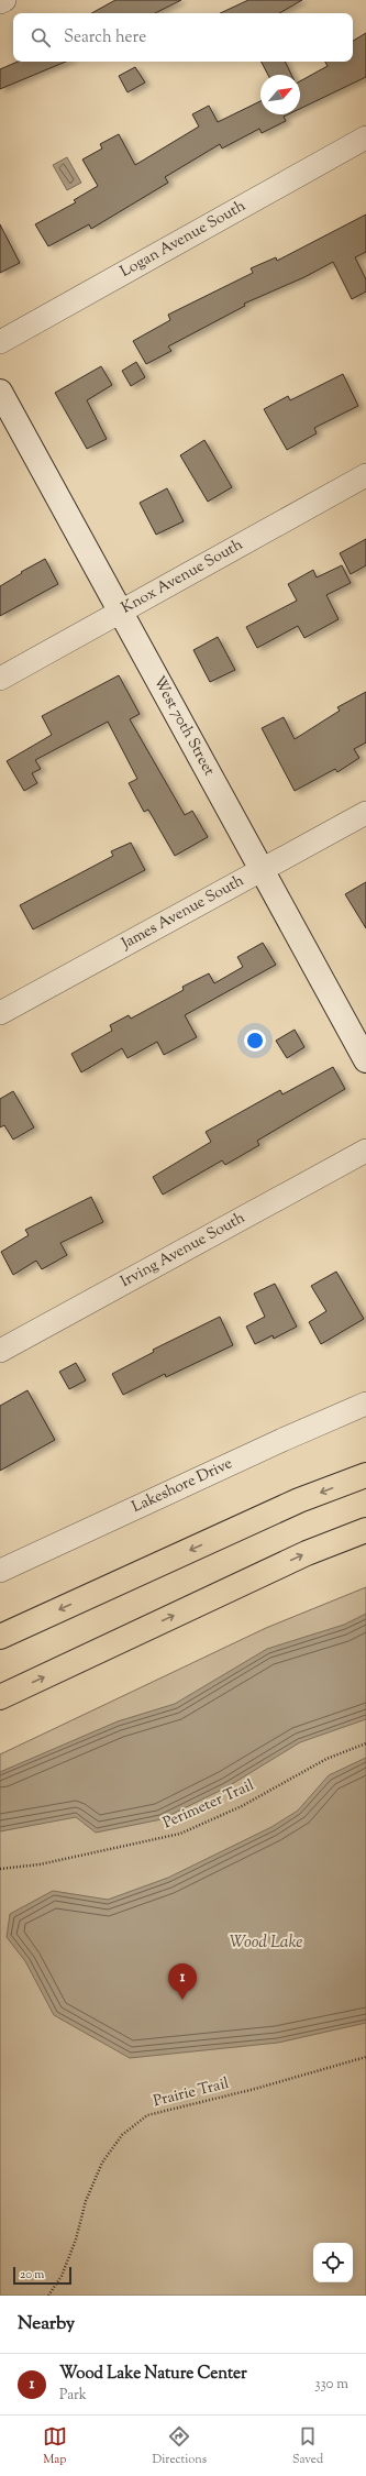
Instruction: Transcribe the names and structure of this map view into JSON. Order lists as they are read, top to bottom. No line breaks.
{"streets":{"street":["Logan Avenue South","Knox Avenue South","West 70th Street","James Avenue South","Irving Avenue South","Lakeshore Drive"],"path":["Perimeter Trail","Prairie Trail"]},"crossings":[["Knox Avenue South","West 70th Street"],["West 70th Street","James Avenue South"]],"water":["Wood Lake"],"scale_bar":"20 m","north":"top right","page":{"search":"Search here","pins":"1","scale":"20 m","heading":"Nearby","list":[{"mark":"1","name":"Wood Lake Nature Center","note":"Park","value":"330 m"}],"nav":["Map","Directions","Saved"]}}
